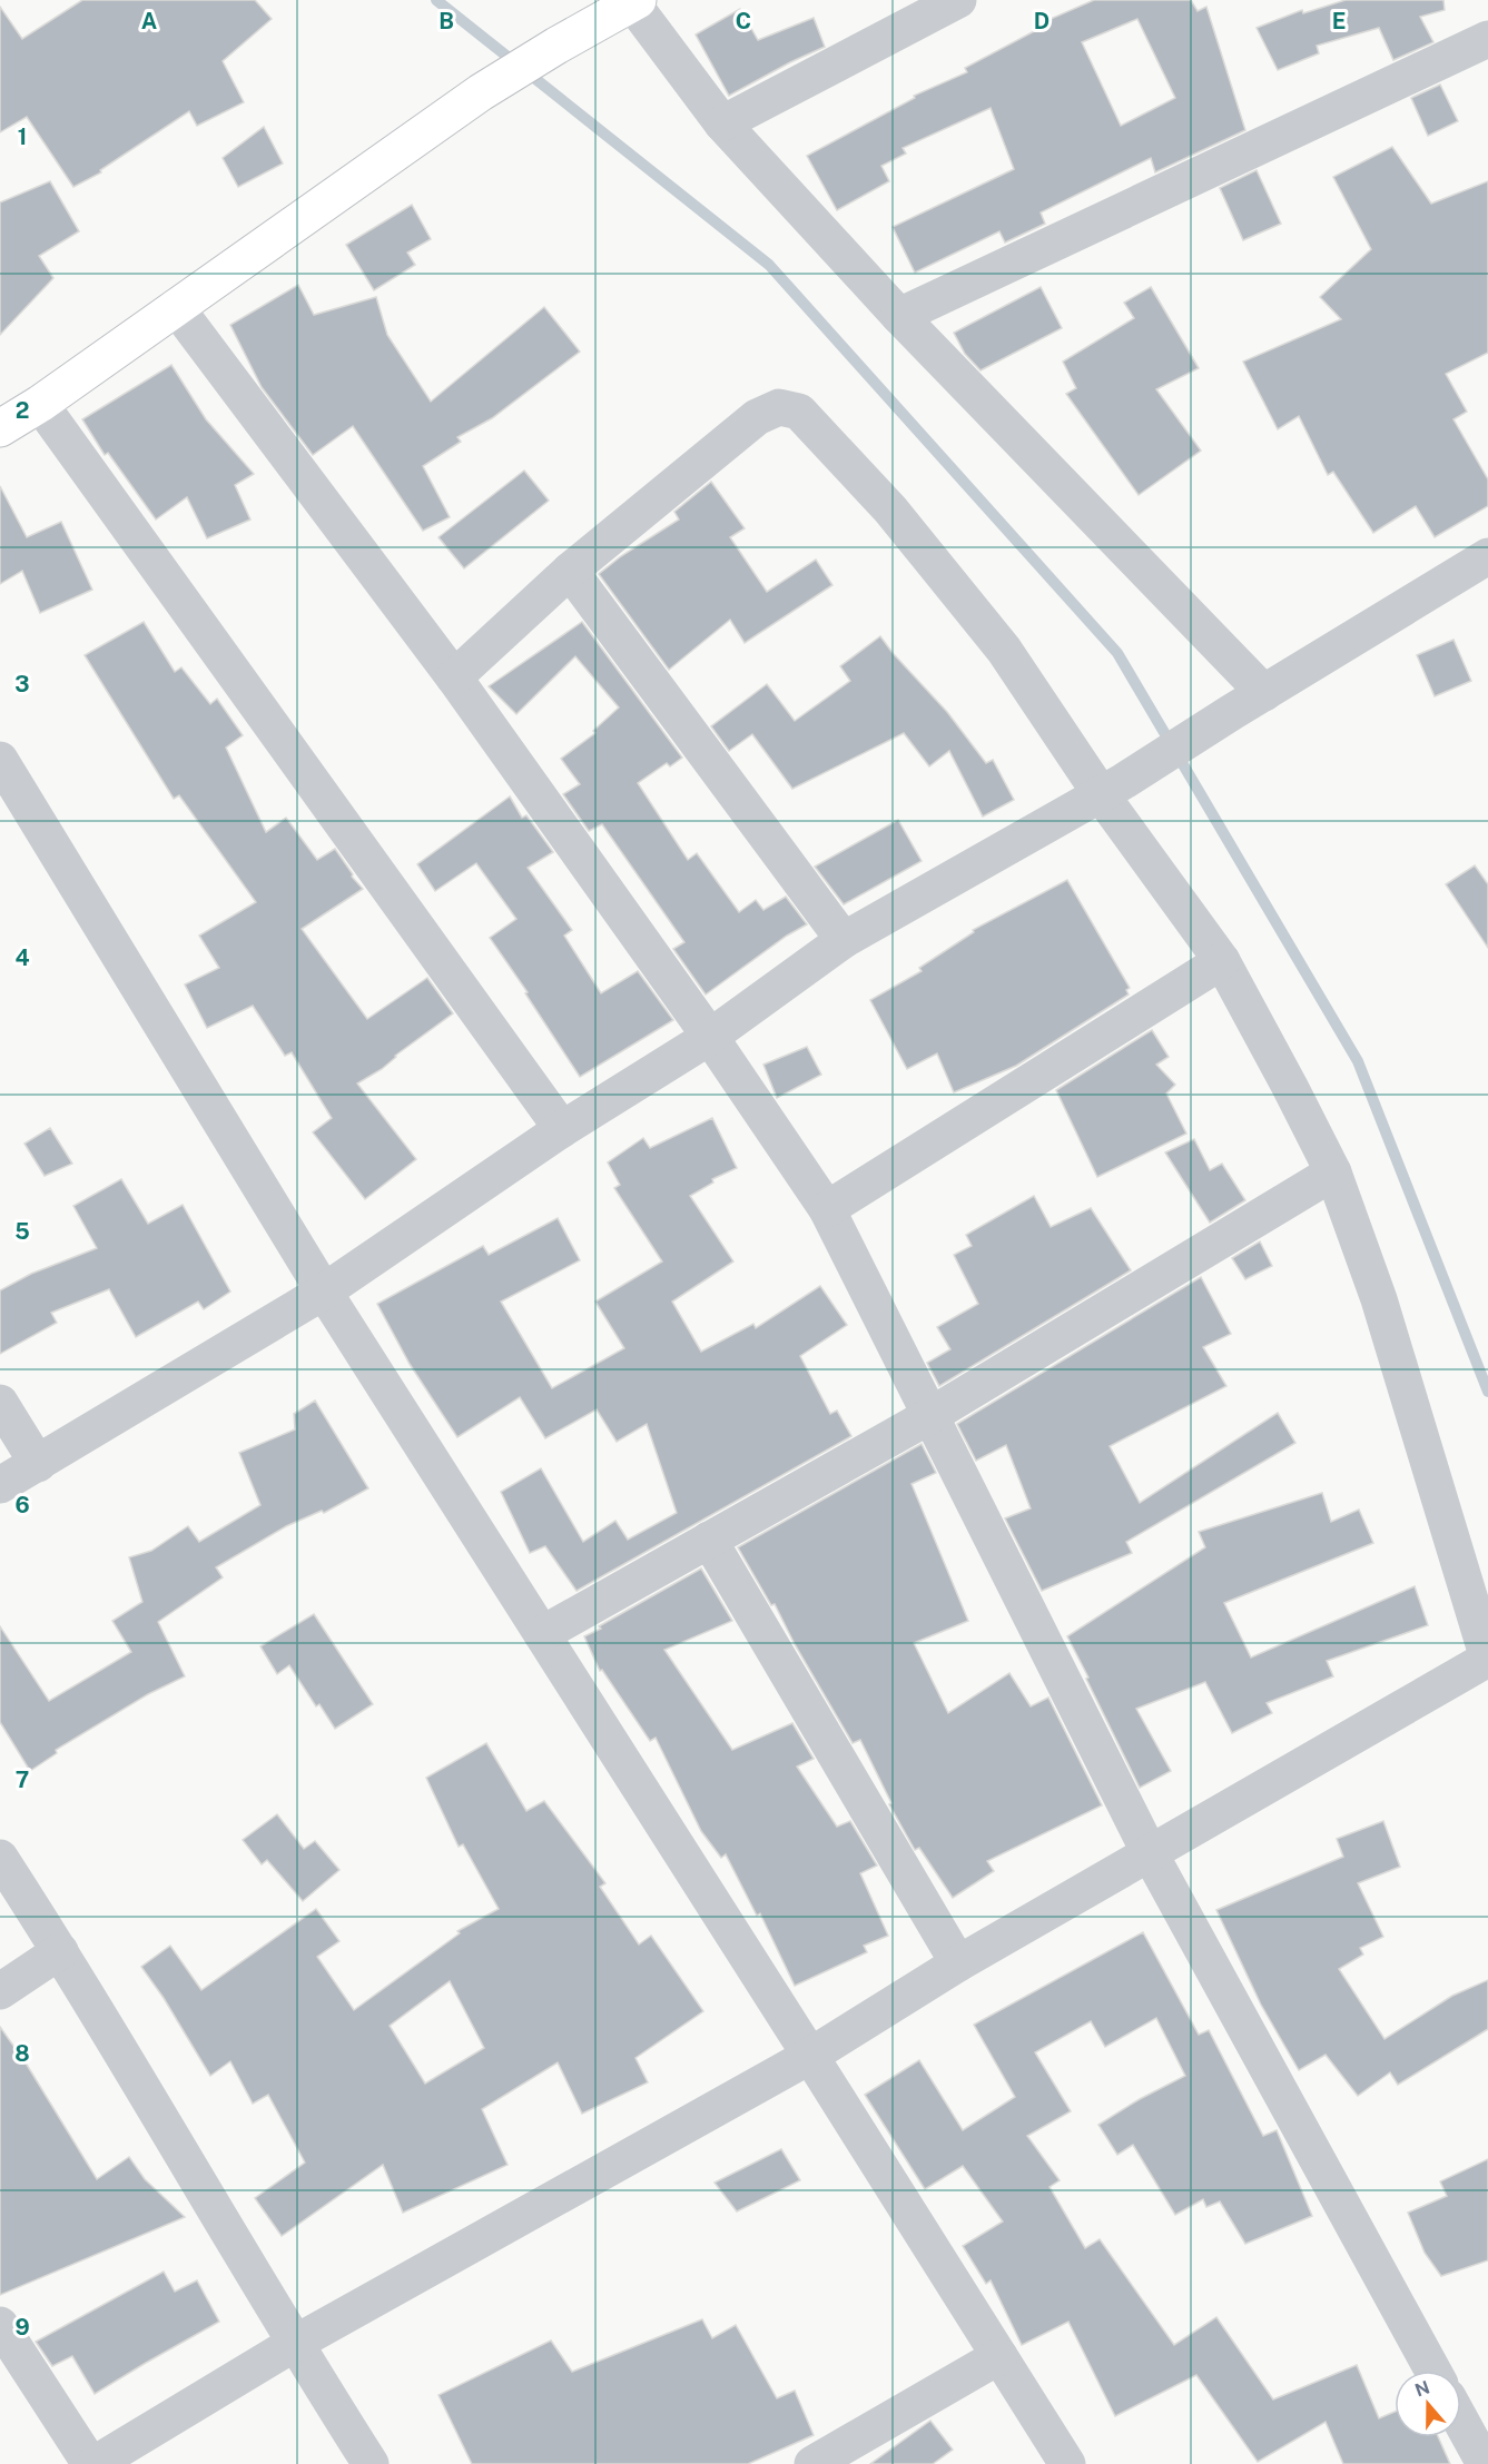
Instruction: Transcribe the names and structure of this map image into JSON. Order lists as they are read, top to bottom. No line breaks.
{"north":"top","grid":{"columns":["A","B","C","D","E"],"rows":["1","2","3","4","5","6","7","8","9"]}}
